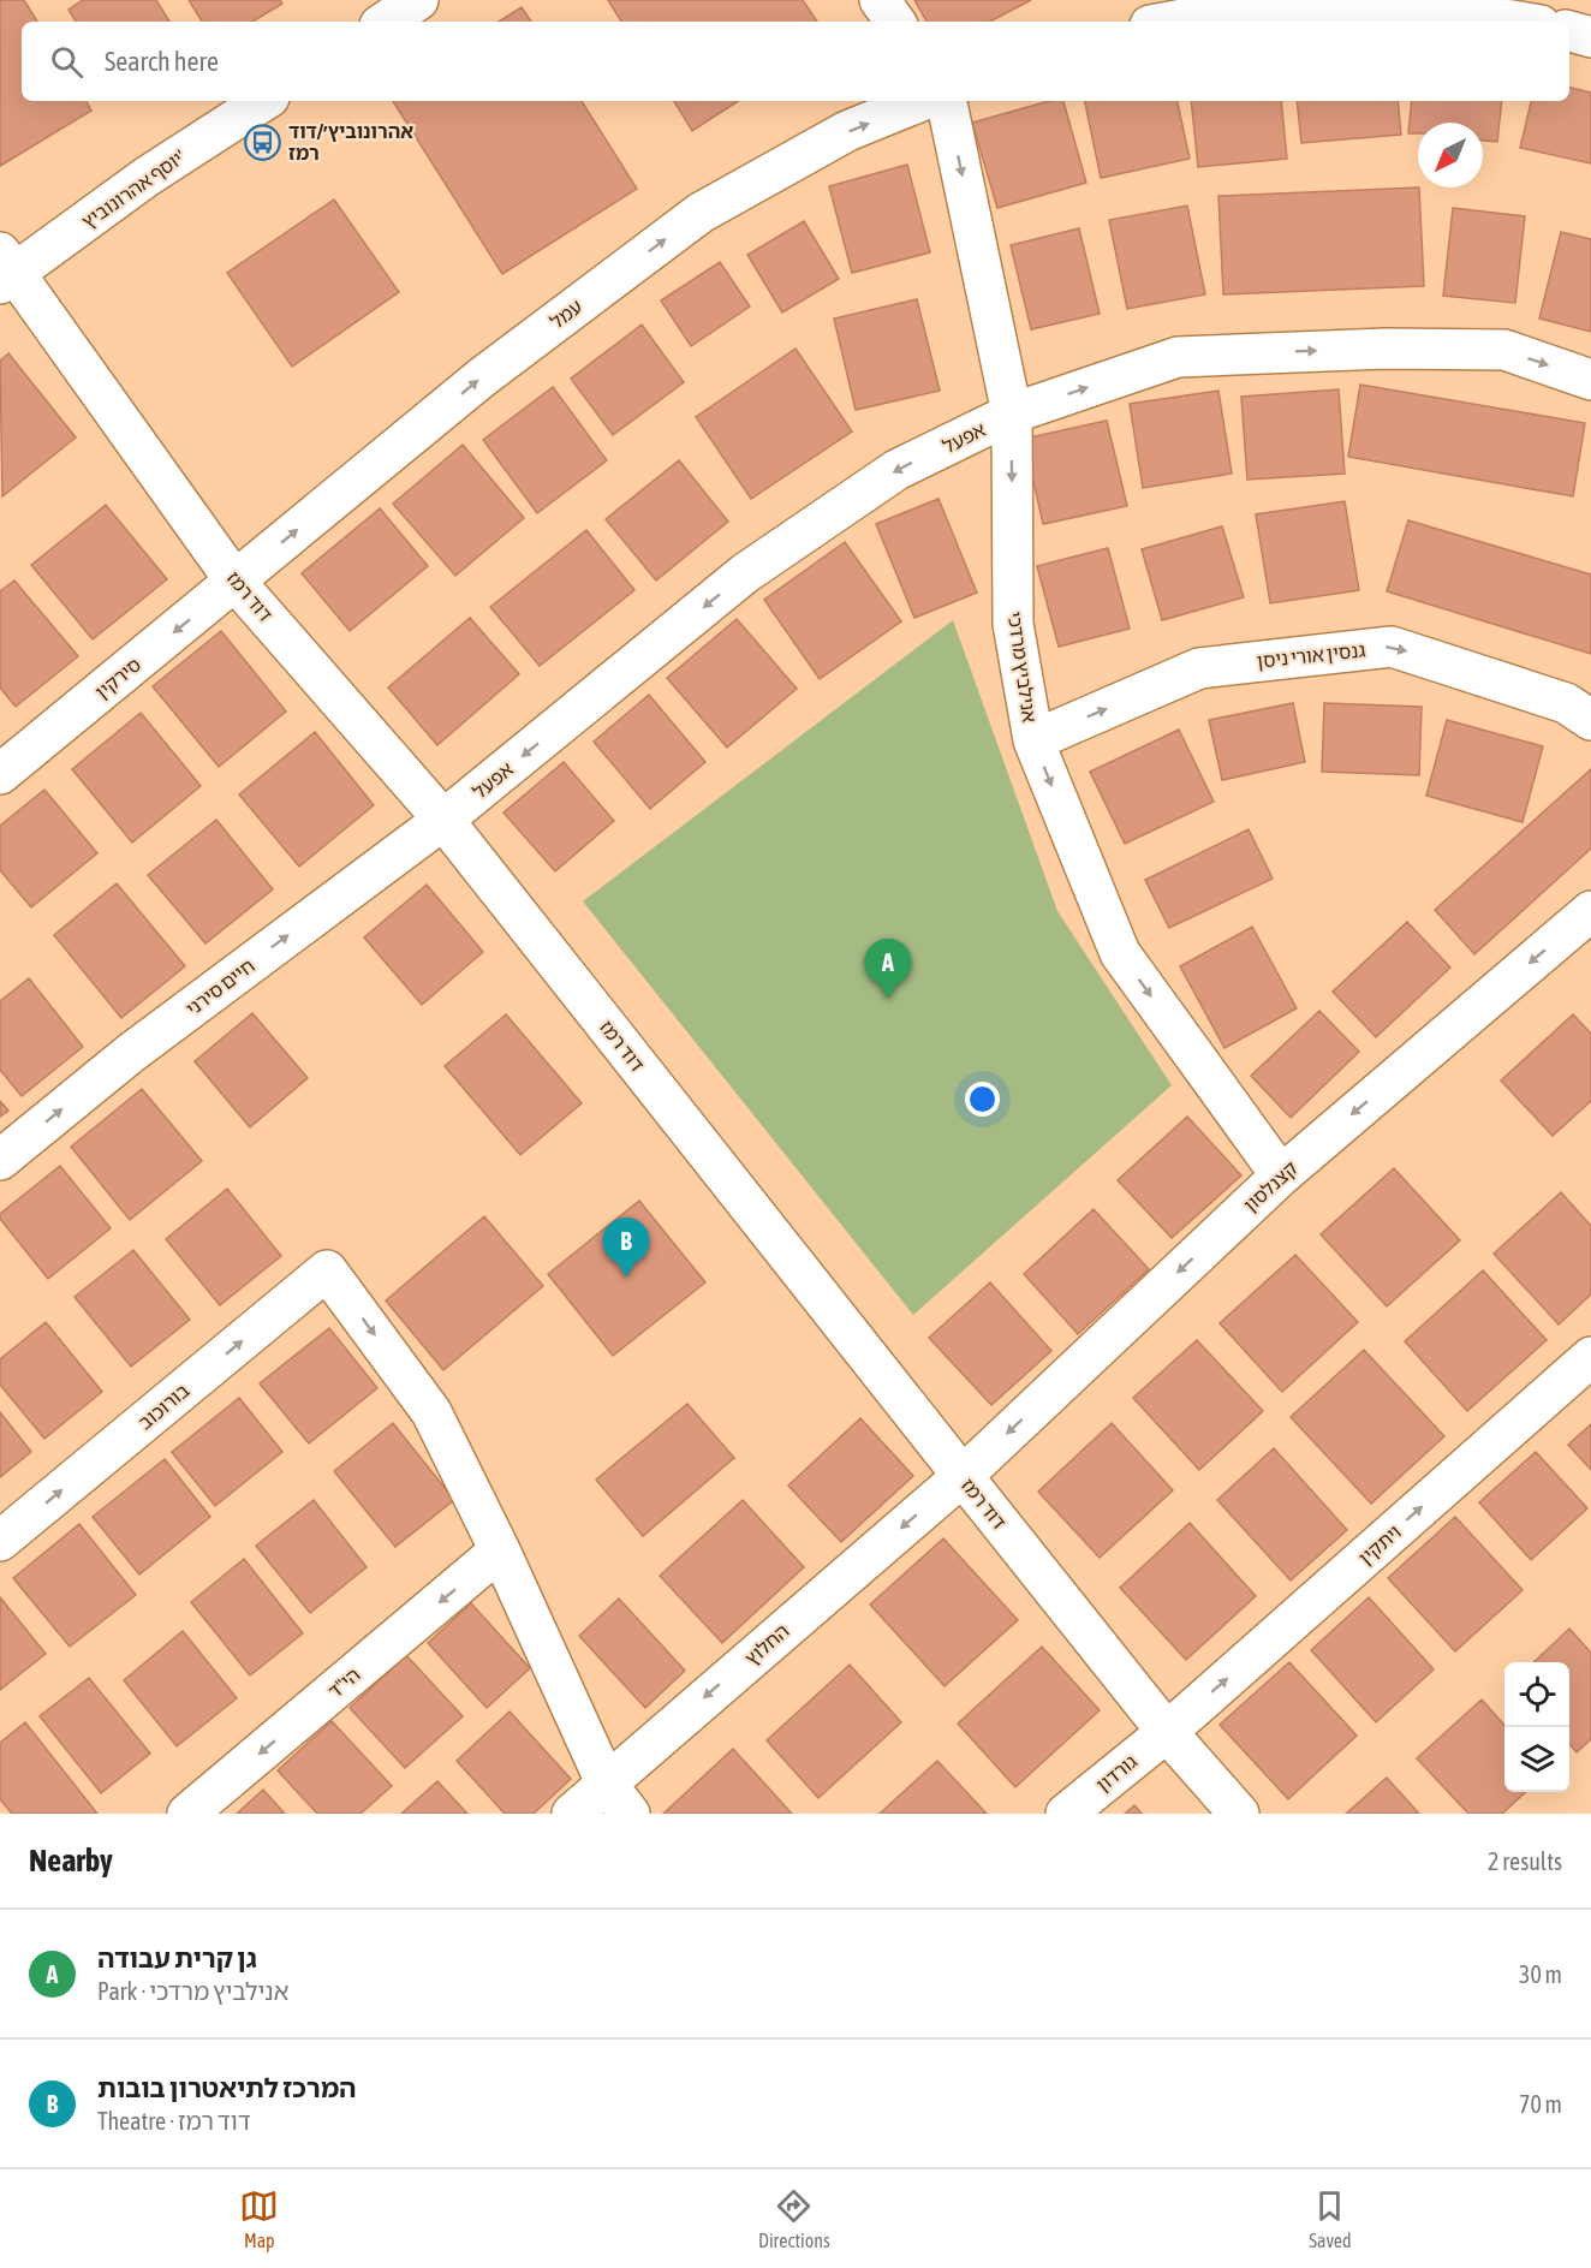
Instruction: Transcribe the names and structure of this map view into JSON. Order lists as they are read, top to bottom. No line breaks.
{"streets":{"street":["יוסף אהרונוביץ'","עמל","אפעל","דוד רמז","גנסין אורי ניסן","אנילביץ מרדכי","סירקין","חיים סירני","קצנלסון","בורוכוב","ויתקין","החלוץ","הי\"ד","גורדון"]},"crossings":[["יוסף אהרונוביץ'","דוד רמז"],["עמל","דוד רמז"],["עמל","סירקין"],["אפעל","דוד רמז"],["אפעל","אנילביץ מרדכי"],["אפעל","חיים סירני"],["דוד רמז","סירקין"],["דוד רמז","חיים סירני"],["דוד רמז","קצנלסון"],["דוד רמז","ויתקין"],["דוד רמז","החלוץ"],["דוד רמז","גורדון"],["גנסין אורי ניסן","אנילביץ מרדכי"],["אנילביץ מרדכי","קצנלסון"],["קצנלסון","החלוץ"],["בורוכוב","הי\"ד"],["ויתקין","גורדון"]],"one_way":["עמל","גנסין אורי ניסן","אנילביץ מרדכי","סירקין","חיים סירני","קצנלסון","ויתקין","החלוץ","הי\"ד"],"places":{"bus stop":["אהרונוביץ׳/דוד רמז"]},"north":"bottom left","page":{"search":"Search here","pins":["A","B"],"heading":["Nearby","2 results"],"list":[{"mark":"A","name":"גן קרית עבודה","note":"Park · אנילביץ מרדכי","value":"30 m"},{"mark":"B","name":"המרכז לתיאטרון בובות","note":"Theatre · דוד רמז","value":"70 m"}],"nav":["Map","Directions","Saved"]}}
